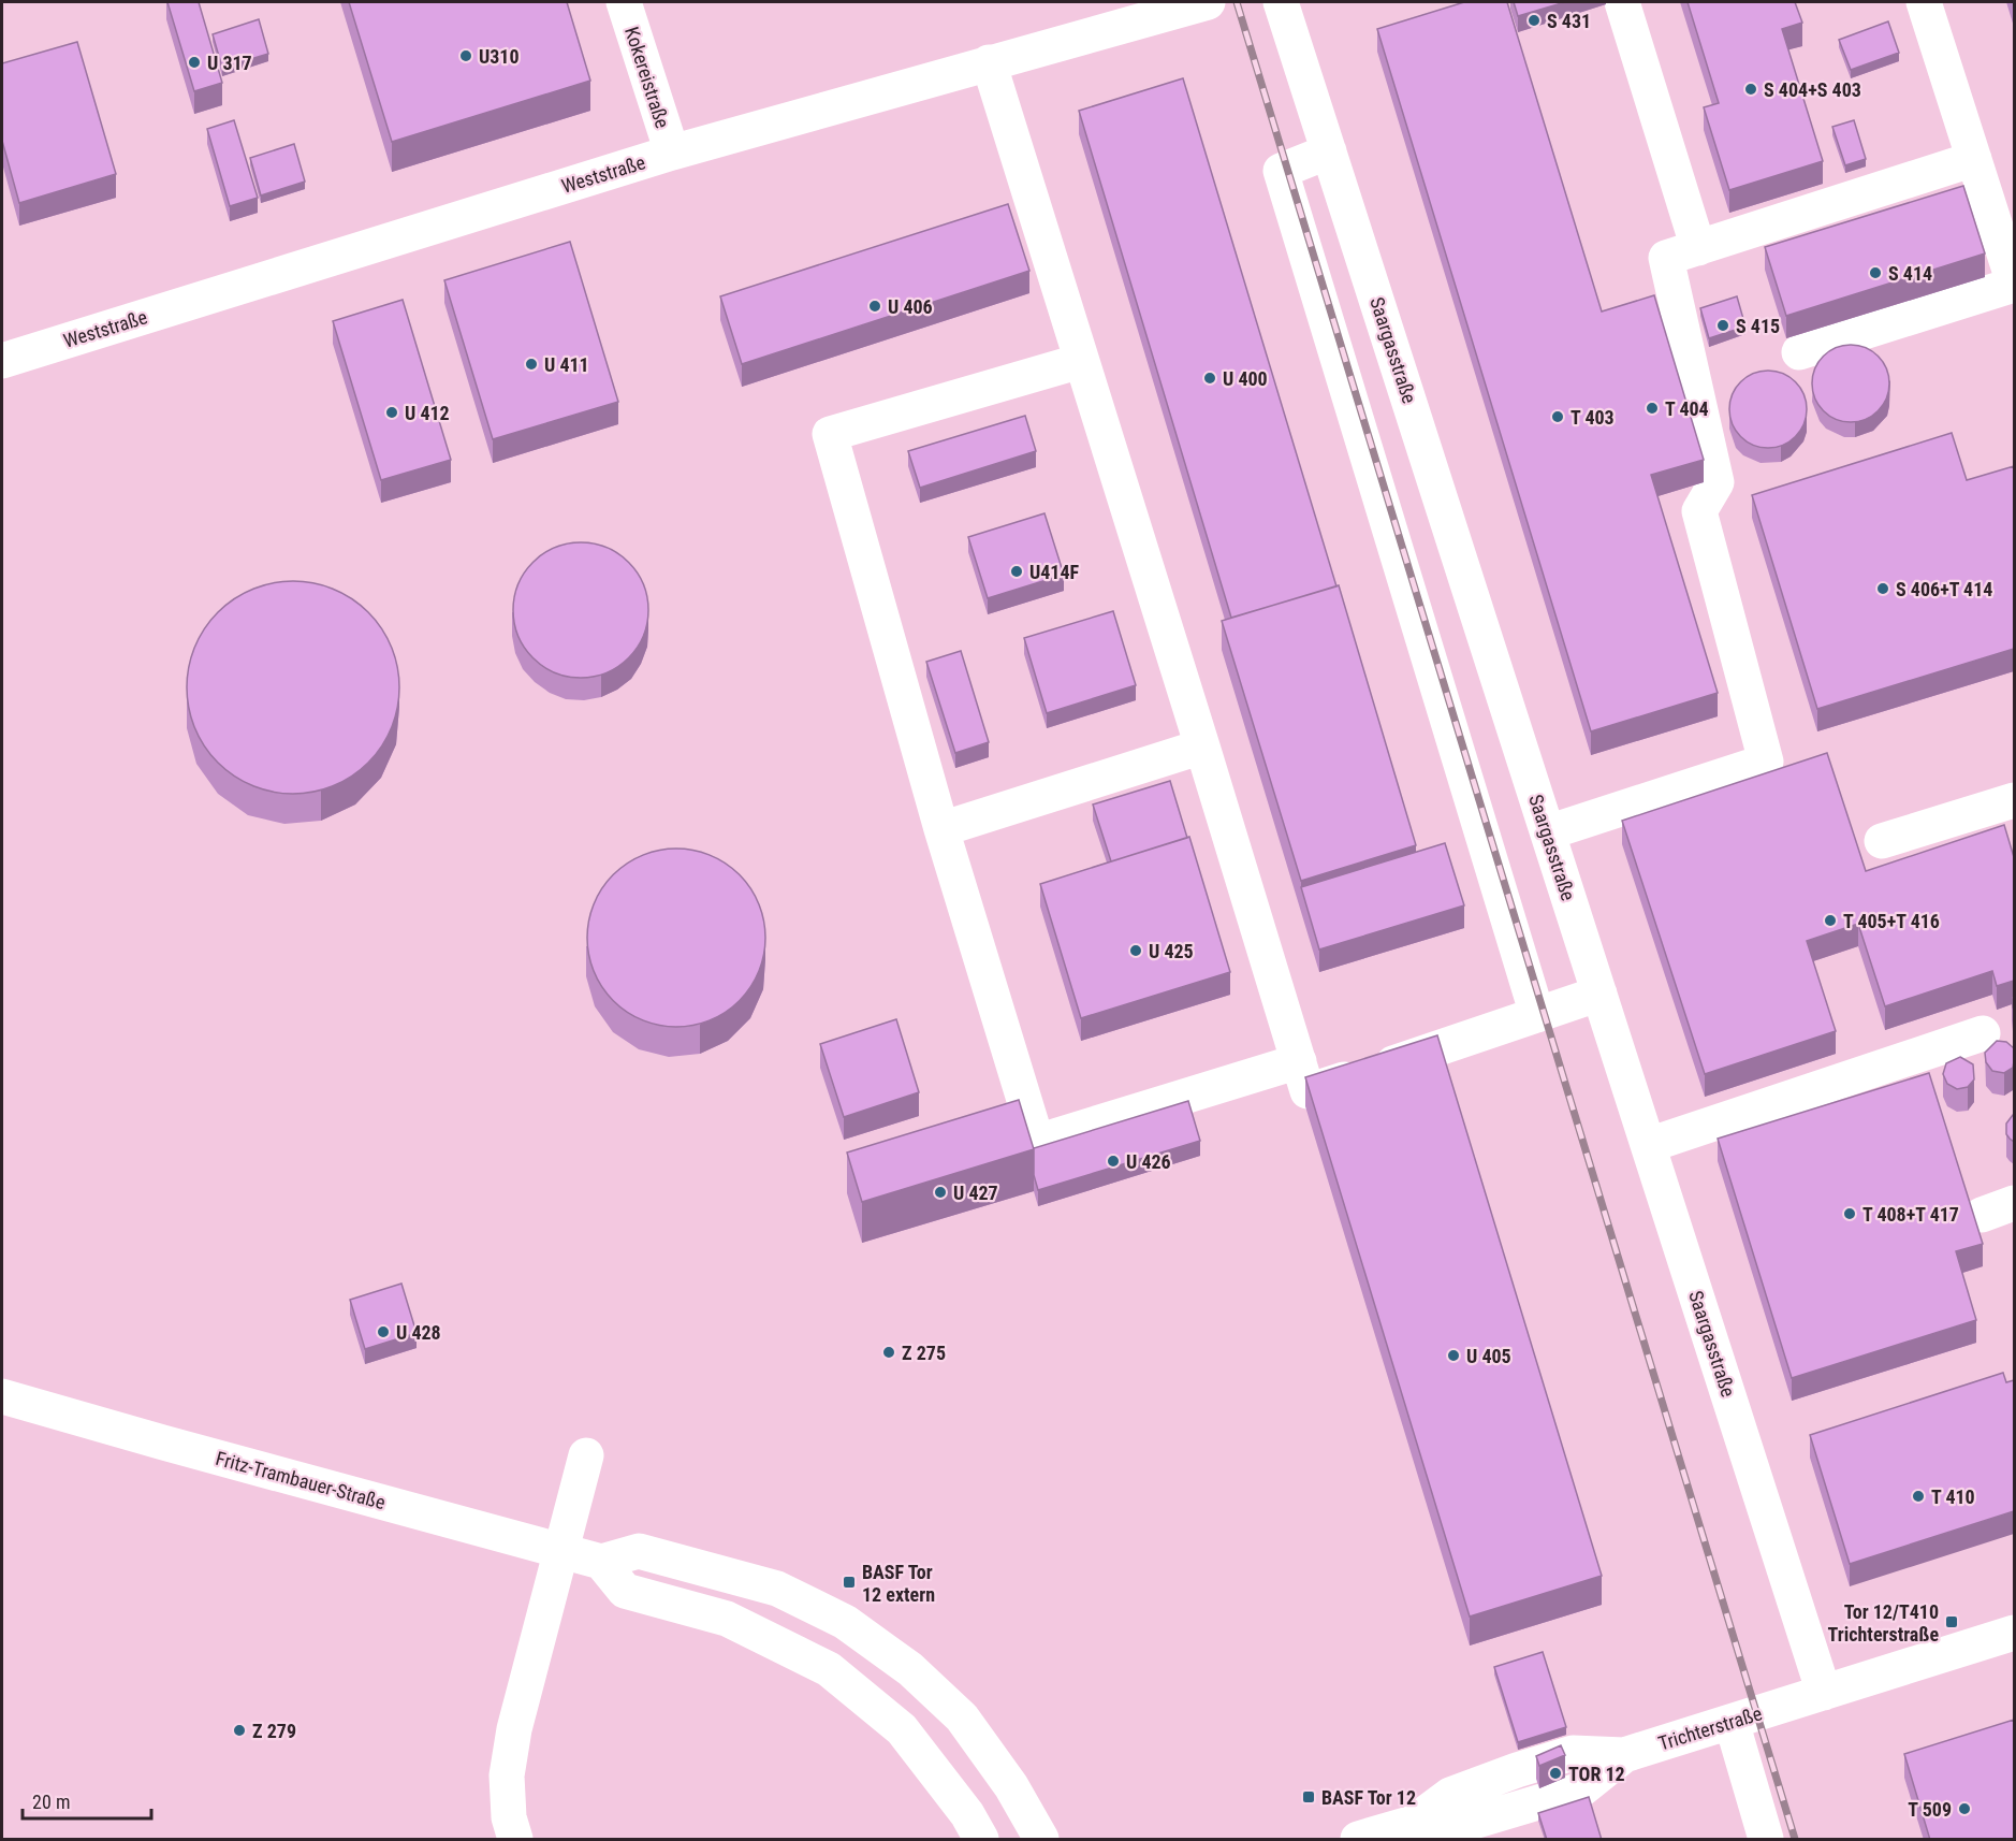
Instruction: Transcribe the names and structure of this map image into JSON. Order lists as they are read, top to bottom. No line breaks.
{"streets":{"street":["Kokereistraße","Weststraße","Saargasstraße","Fritz-Trambauer-Straße","Trichterstraße"]},"crossings":[["Kokereistraße","Weststraße"],["Saargasstraße","Trichterstraße"]],"places":{"other":["S 431","U310","U 317","S 404+S 403","S 414","U 406","S 415","U 411","U 400","T 404","U 412","T 403","U414F","S 406+T 414","T 405+T 416","U 425","U 426","U 427","T 408+T 417","U 428","Z 275","U 405","T 410","Z 279","TOR 12","T 509"],"transit":["BASF Tor 12 extern","Tor 12/T410 Trichterstraße","BASF Tor 12"]},"scale_bar":"20 m"}
